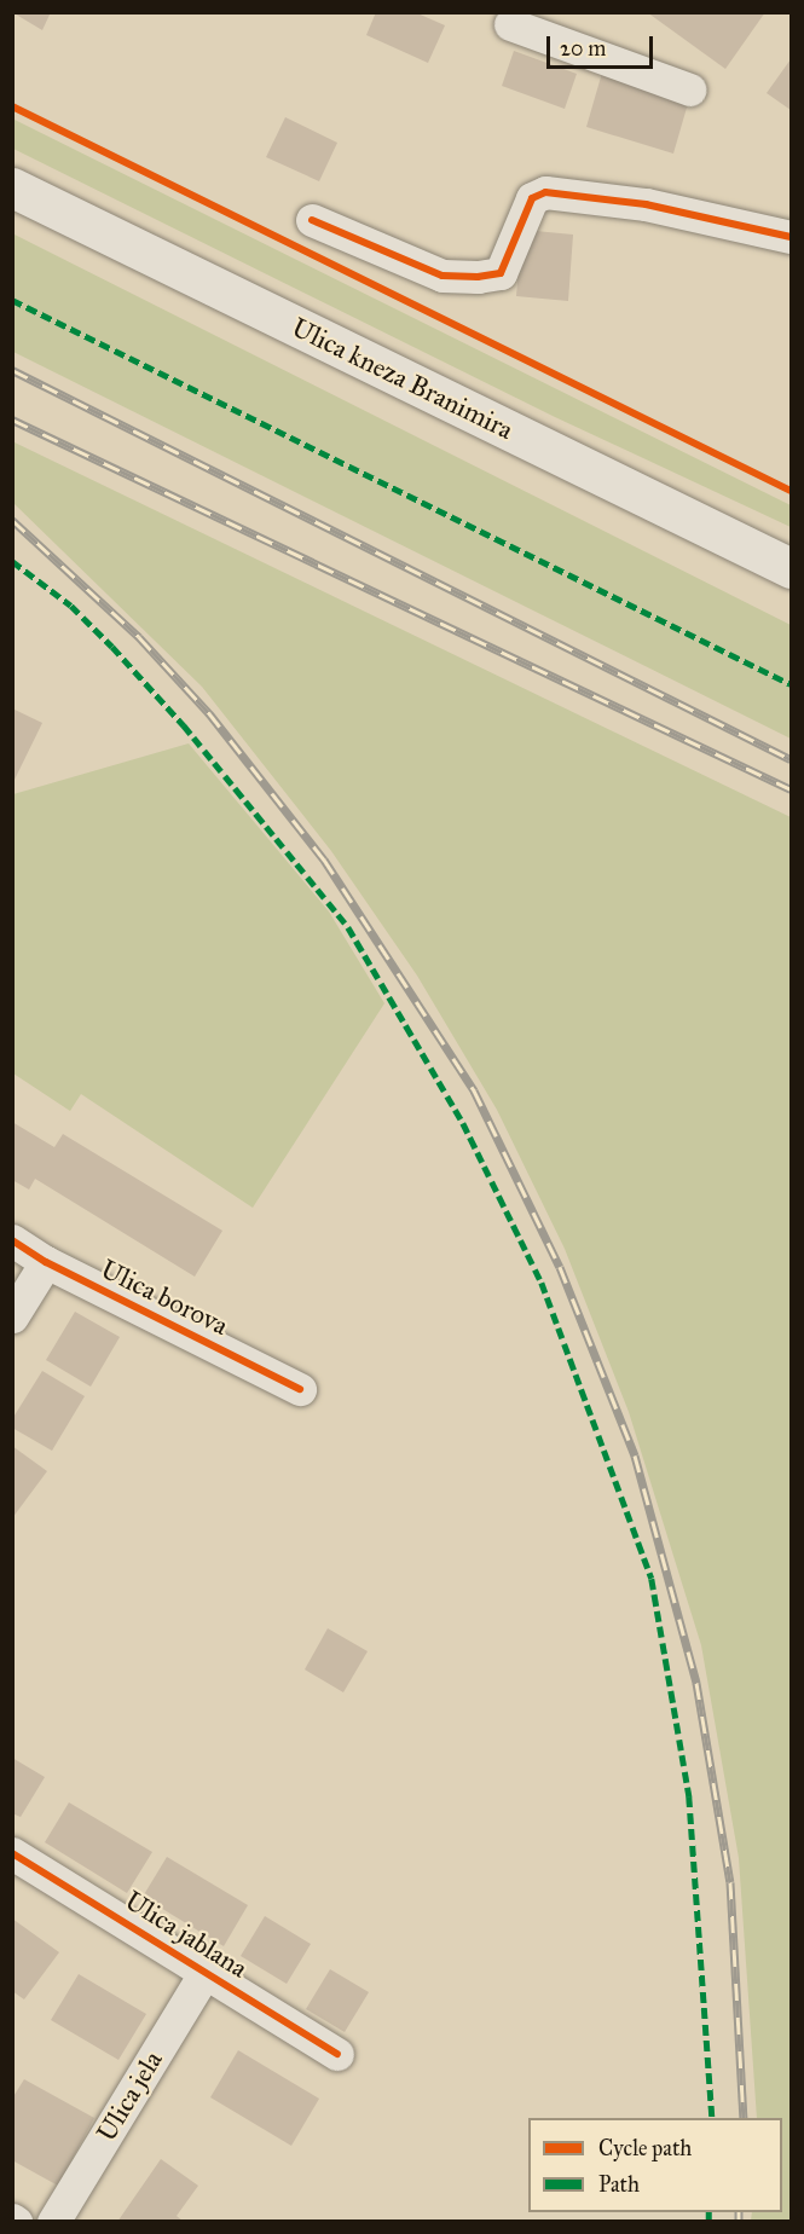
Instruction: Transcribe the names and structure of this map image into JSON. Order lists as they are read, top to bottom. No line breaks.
{"streets":{"main road":["Ulica kneza Branimira"],"street":["Ulica borova","Ulica jablana","Ulica jela"]},"crossings":[["Ulica jablana","Ulica jela"]],"legend":["Cycle path","Path"],"scale_bar":"20 m"}
